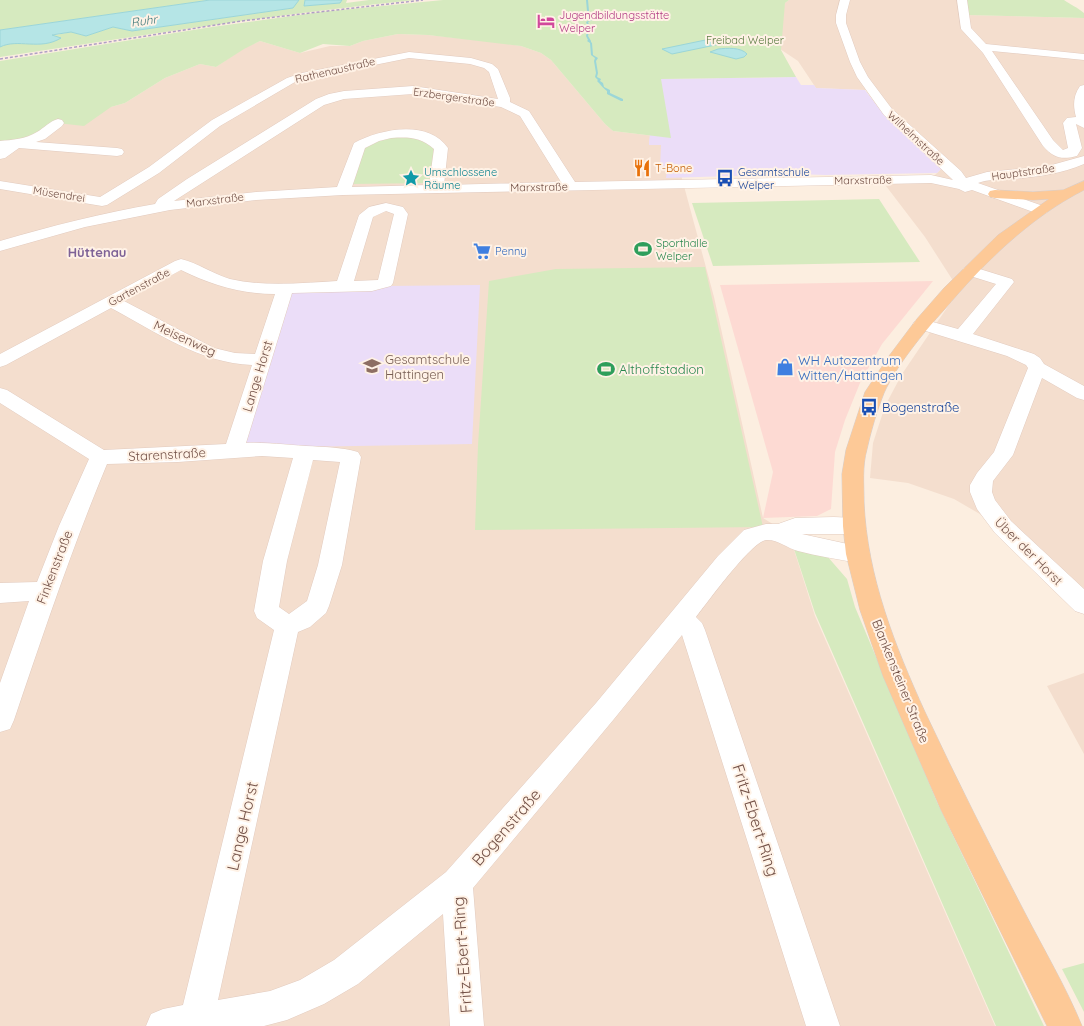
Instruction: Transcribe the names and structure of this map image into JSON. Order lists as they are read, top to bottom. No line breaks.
{"streets":{"main road":["Blankensteiner Straße"],"street":["Rathenaustraße","Erzbergerstraße","Wilhelmstraße","Hauptstraße","Marxstraße","Müsendrei","Gartenstraße","Meisenweg","Lange Horst","Starenstraße","Über der Horst","Finkenstraße","Fritz-Ebert-Ring","Bogenstraße"]},"crossings":[["Rathenaustraße","Erzbergerstraße"],["Rathenaustraße","Müsendrei"],["Erzbergerstraße","Marxstraße"],["Wilhelmstraße","Hauptstraße"],["Wilhelmstraße","Marxstraße"],["Hauptstraße","Marxstraße"],["Marxstraße","Müsendrei"],["Marxstraße","Blankensteiner Straße"],["Gartenstraße","Meisenweg"],["Gartenstraße","Lange Horst"],["Meisenweg","Lange Horst"],["Lange Horst","Starenstraße"],["Lange Horst","Bogenstraße"],["Starenstraße","Finkenstraße"],["Blankensteiner Straße","Bogenstraße"],["Fritz-Ebert-Ring","Bogenstraße"]],"districts":["Hüttenau"],"water":["Ruhr"],"parks":["Freibad Welper"],"places":{"hotel":["Jugendbildungsstätte Welper"],"restaurant":["T-Bone"],"place":["Umschlossene Räume"],"bus stop":["Gesamtschule Welper","Bogenstraße"],"sports":["Sporthalle Welper","Althoffstadion"],"supermarket":["Penny"],"school or university":["Gesamtschule Hattingen"],"shop":["WH Autozentrum Witten/Hattingen"]}}
